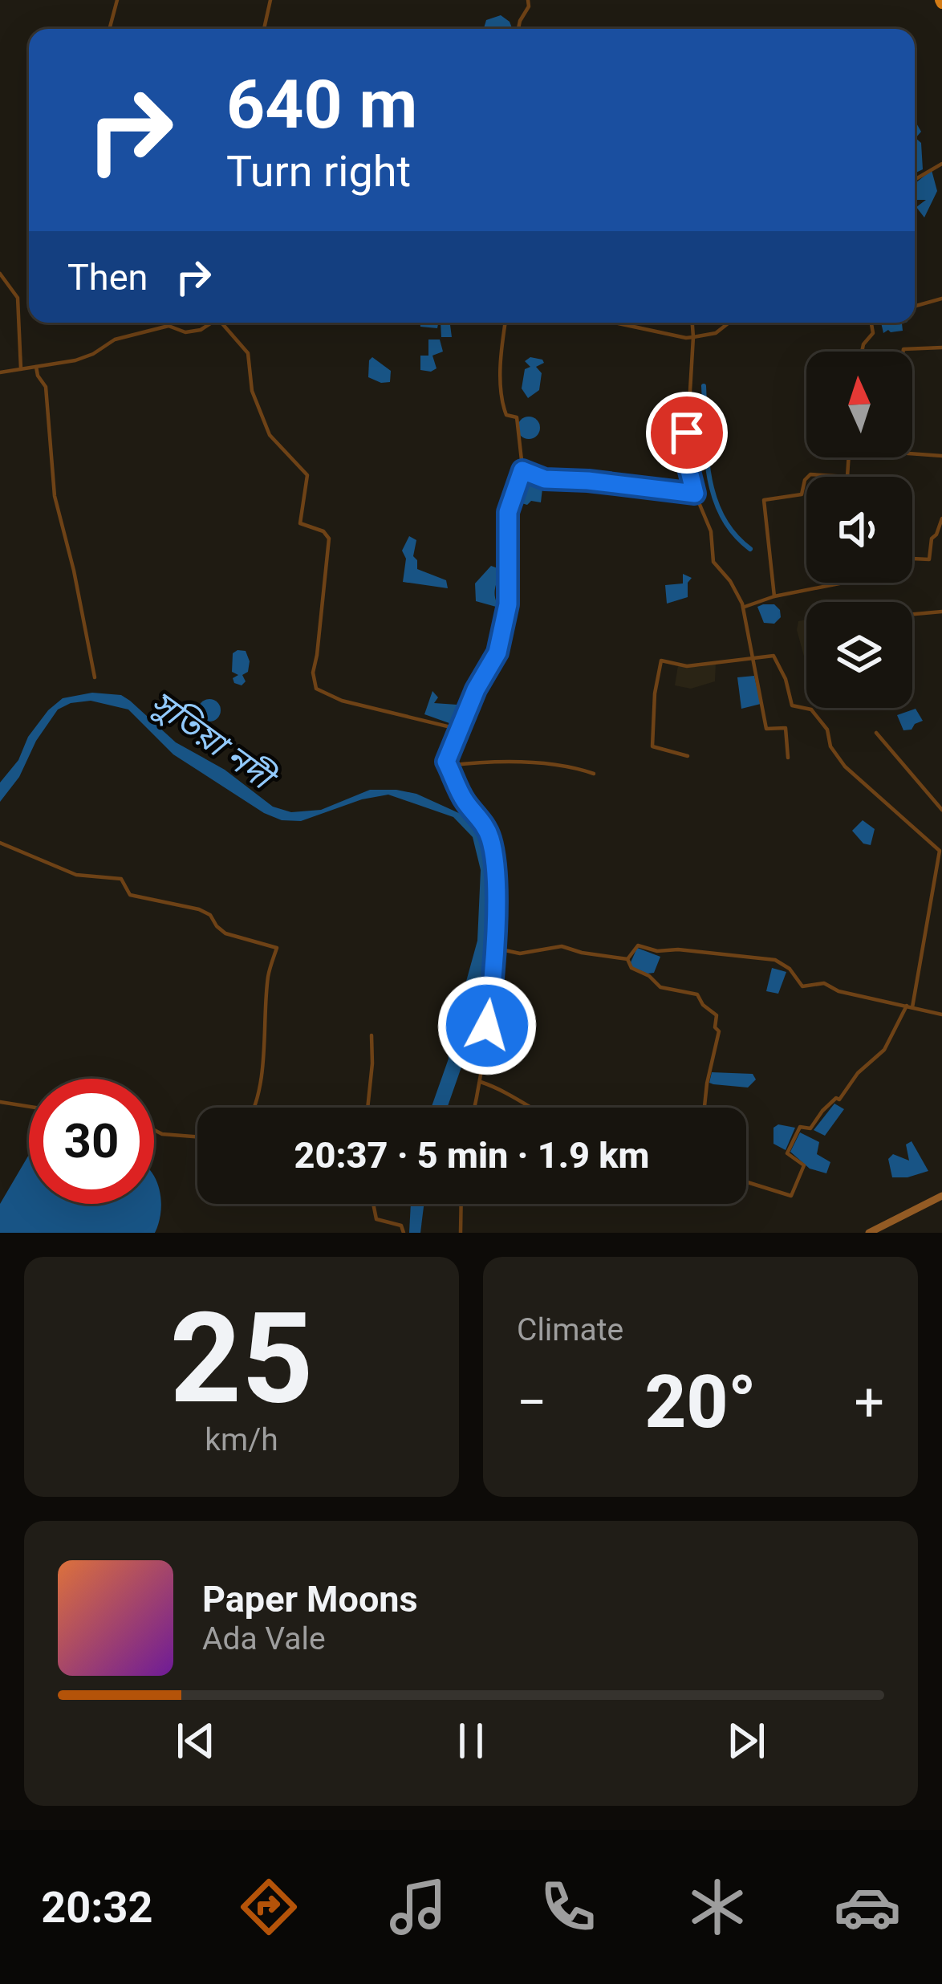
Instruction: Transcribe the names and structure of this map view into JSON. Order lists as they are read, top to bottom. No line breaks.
{"water":["সুতিয়া নদী"],"north":"top","page":{"turn":["640 m","Turn right"],"then":"Then","limit":"30","trip":"20:37 · 5 min · 1.9 km","tile":[["25","km/h"],"Climate"],"heat":["−","20°","+"],"song":["Paper Moons","Ada Vale"],"tabs":"20:32"}}
